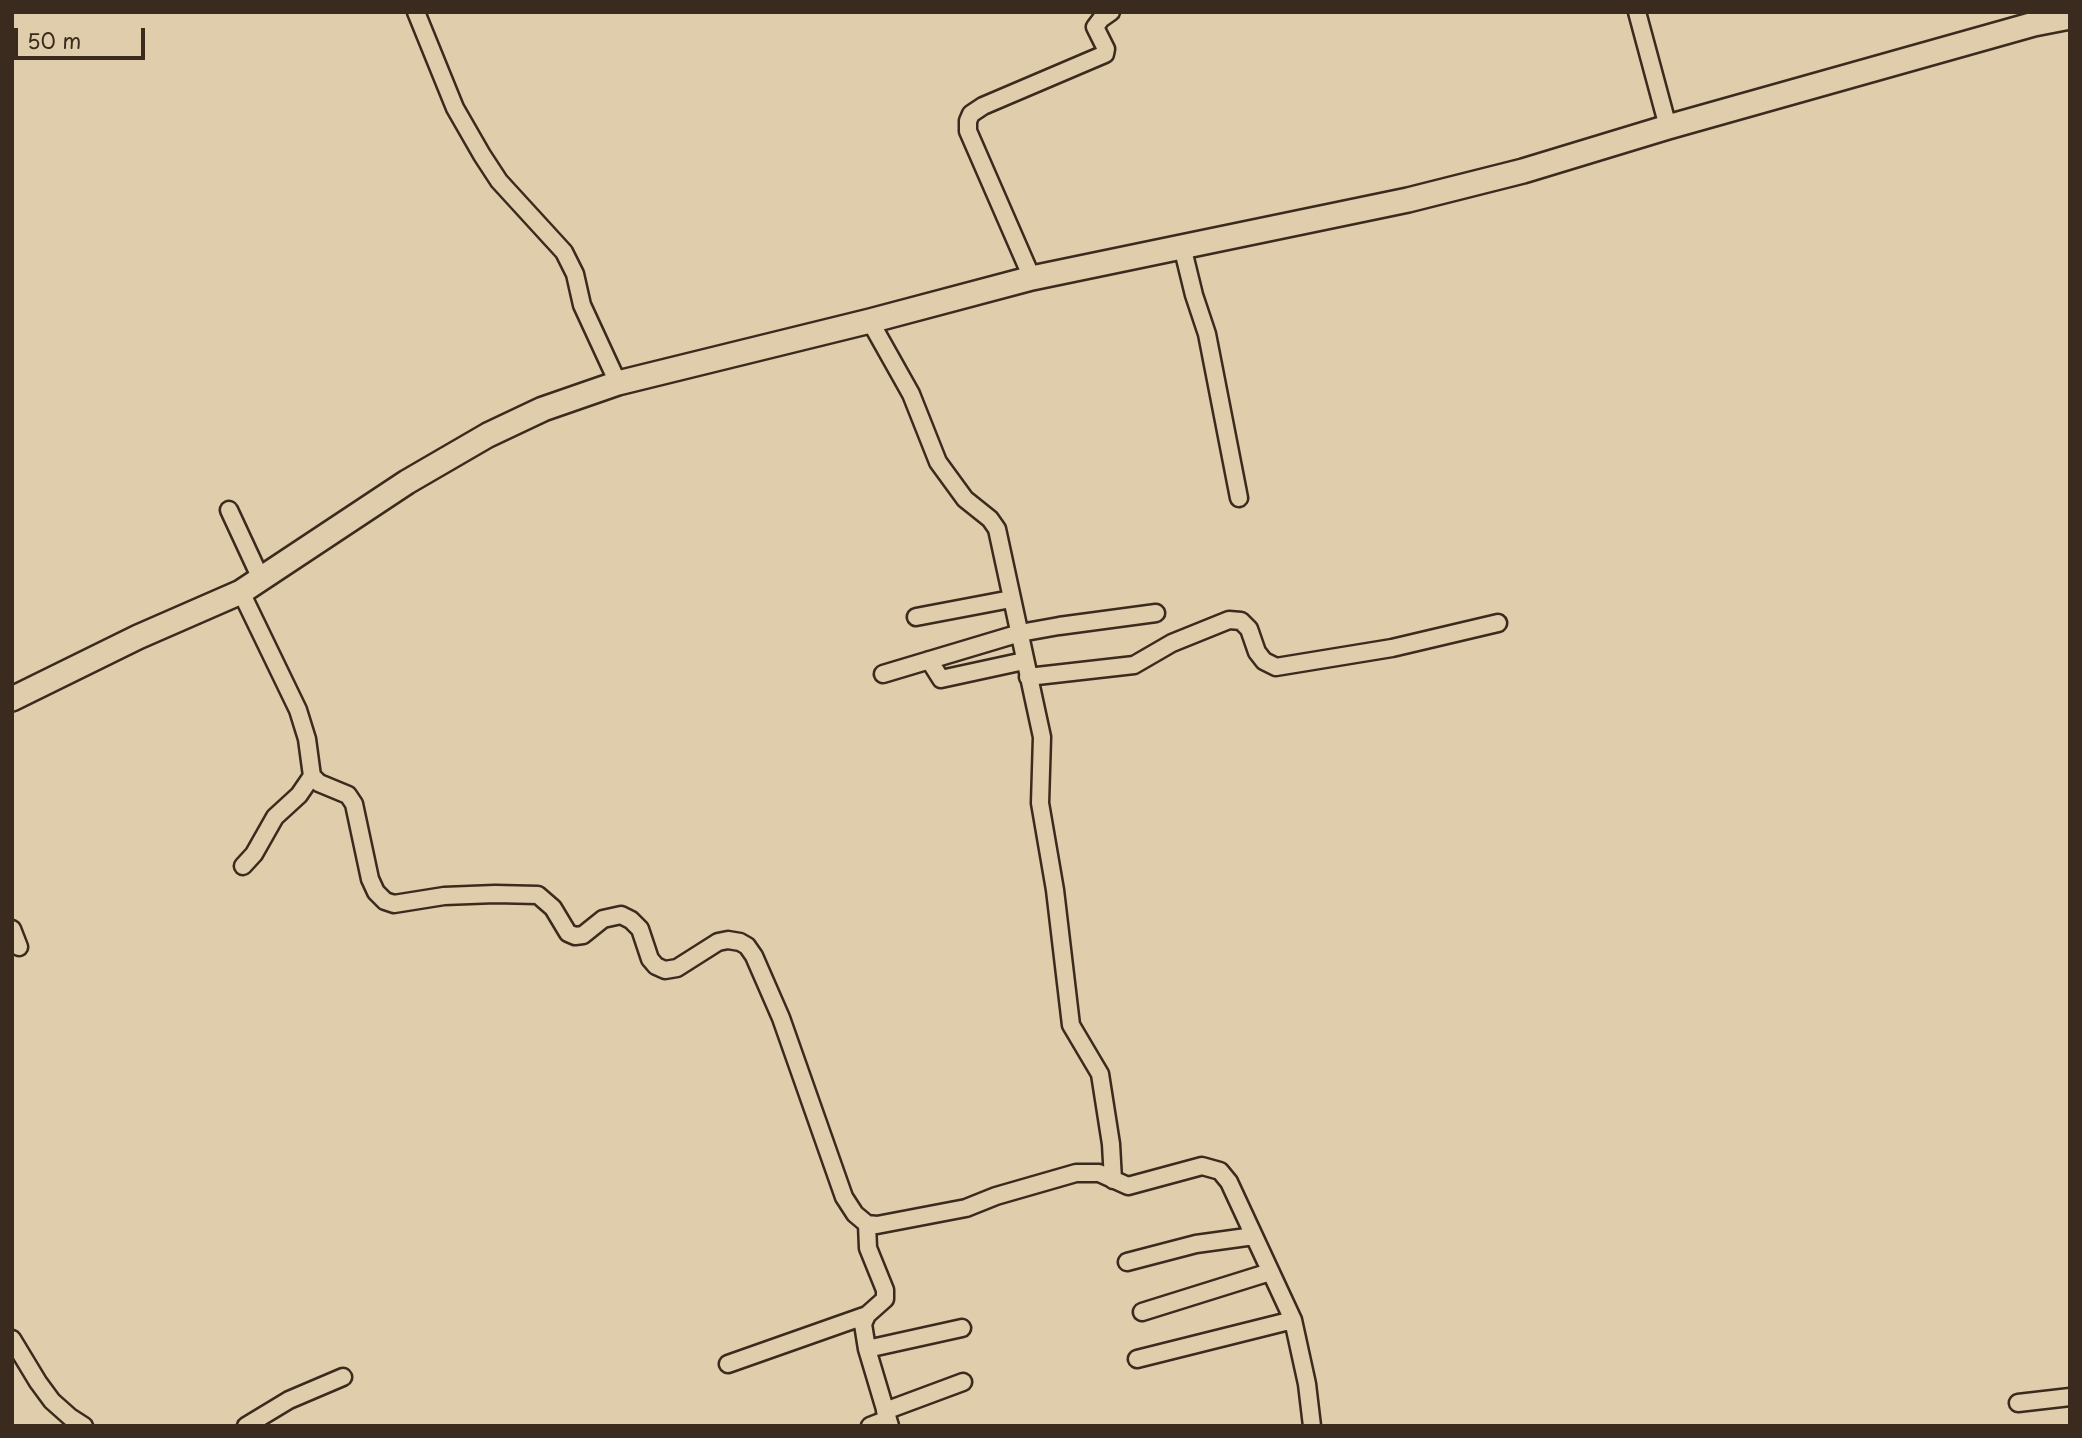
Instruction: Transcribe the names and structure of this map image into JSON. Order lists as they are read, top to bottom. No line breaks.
{"scale_bar":"50 m"}
